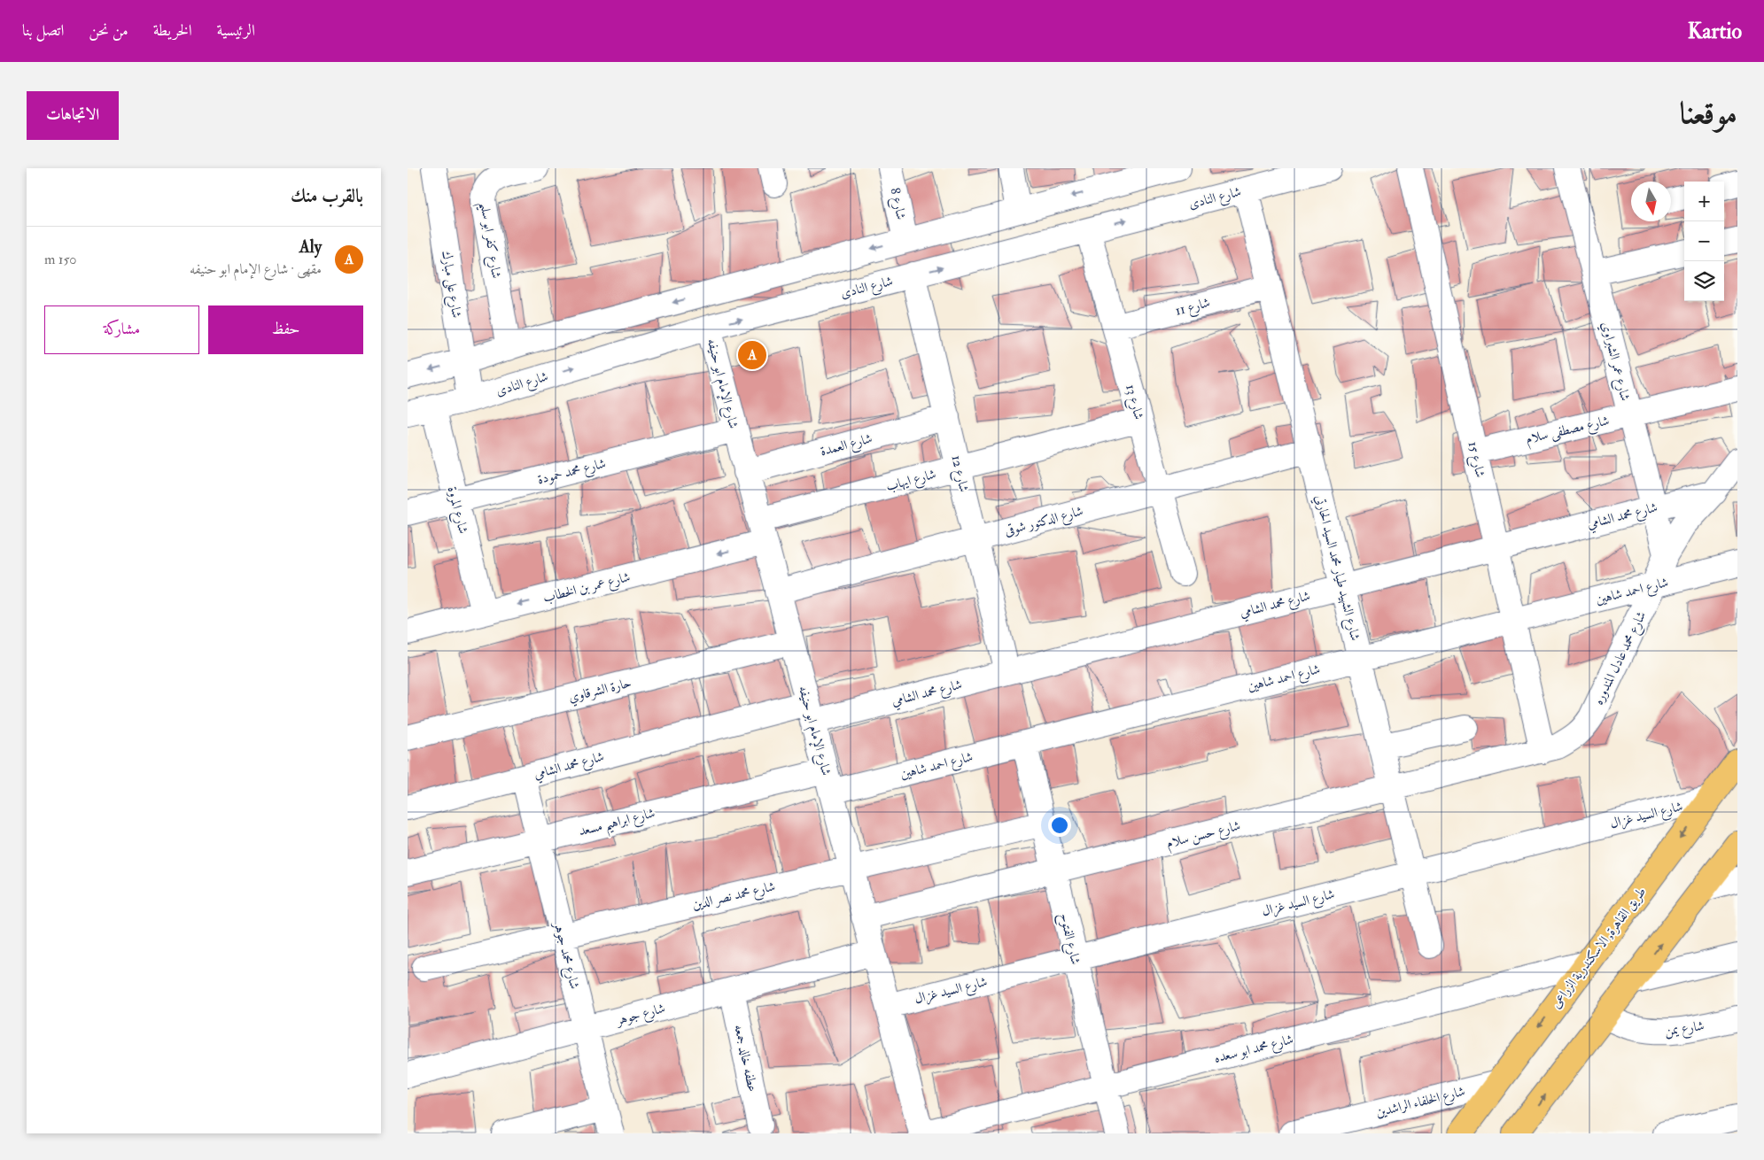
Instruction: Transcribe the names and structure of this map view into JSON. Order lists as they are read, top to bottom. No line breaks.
{"streets":{"highway":["طريق القاهرة, الاسكندرية الزراعى"],"street":["شارع النادى","شارع 8","شارع كفر ابو سليم","شارع على مبارك","شارع 11","شارع عمر الشبراوي","شارع الإمام ابو حنيفه","شارع 13","شارع مصطفى سلام","شارع العمدة","شارع 15","شارع محمد حمودة","شارع 12","شارع ايهاب","شارع المروة","شارع محمد الشامي","شارع الدكتور شوقى","شارع الشهيد طيار محمد السيد الحارتي","شارع عمر بن الخطاب","شارع احمد شاهين","شارع محمد عادل المندوره","حارة الشرقاوي","شارع السيد غزال","شارع ابراهيم مسعد","شارع حسن سلام","شارع محمد نصر الدين","شارع الفتوح","شارع محمد جوهر","شارع جوهر","شارع يمن","شارع محمد ابو سعده","عطفه خالد جمعه","شارع الخلفاء الراشدين"]},"crossings":[["شارع النادى","شارع على مبارك"],["شارع النادى","شارع الإمام ابو حنيفه"],["شارع النادى","شارع 13"],["شارع النادى","شارع 12"],["شارع النادى","شارع المروة"],["شارع النادى","شارع الشهيد طيار محمد السيد الحارتي"],["شارع 11","شارع 13"],["شارع 11","شارع الشهيد طيار محمد السيد الحارتي"],["شارع عمر الشبراوي","شارع مصطفى سلام"],["شارع عمر الشبراوي","شارع محمد الشامي"],["شارع عمر الشبراوي","شارع محمد عادل المندوره"],["شارع الإمام ابو حنيفه","شارع العمدة"],["شارع الإمام ابو حنيفه","شارع محمد حمودة"],["شارع الإمام ابو حنيفه","شارع ايهاب"],["شارع الإمام ابو حنيفه","شارع محمد الشامي"],["شارع الإمام ابو حنيفه","شارع الدكتور شوقى"],["شارع الإمام ابو حنيفه","شارع عمر بن الخطاب"],["شارع الإمام ابو حنيفه","شارع احمد شاهين"],["شارع الإمام ابو حنيفه","حارة الشرقاوي"],["شارع الإمام ابو حنيفه","شارع السيد غزال"],["شارع الإمام ابو حنيفه","شارع ابراهيم مسعد"],["شارع الإمام ابو حنيفه","شارع حسن سلام"],["شارع الإمام ابو حنيفه","شارع محمد نصر الدين"],["شارع الإمام ابو حنيفه","شارع جوهر"],["شارع الإمام ابو حنيفه","شارع محمد ابو سعده"],["شارع 13","شارع ايهاب"],["شارع 13","شارع الدكتور شوقى"],["شارع مصطفى سلام","شارع 15"],["شارع العمدة","شارع 12"],["شارع 15","شارع محمد الشامي"],["شارع 15","شارع احمد شاهين"],["شارع 15","شارع محمد عادل المندوره"],["شارع 15","شارع حسن سلام"],["شارع محمد حمودة","شارع المروة"],["شارع 12","شارع ايهاب"],["شارع 12","شارع محمد الشامي"],["شارع 12","شارع الدكتور شوقى"],["شارع ايهاب","شارع عمر بن الخطاب"],["شارع المروة","شارع عمر بن الخطاب"],["شارع محمد الشامي","شارع الشهيد طيار محمد السيد الحارتي"],["شارع محمد الشامي","شارع محمد عادل المندوره"],["شارع محمد الشامي","شارع محمد جوهر"],["شارع الدكتور شوقى","شارع الشهيد طيار محمد السيد الحارتي"],["شارع الشهيد طيار محمد السيد الحارتي","شارع احمد شاهين"],["شارع الشهيد طيار محمد السيد الحارتي","شارع السيد غزال"],["شارع الشهيد طيار محمد السيد الحارتي","شارع حسن سلام"],["شارع احمد شاهين","شارع محمد عادل المندوره"],["شارع احمد شاهين","شارع ابراهيم مسعد"],["شارع احمد شاهين","شارع الفتوح"],["شارع محمد عادل المندوره","شارع حسن سلام"],["شارع السيد غزال","شارع الفتوح"],["شارع السيد غزال","طريق القاهرة, الاسكندرية الزراعى"],["شارع ابراهيم مسعد","شارع محمد جوهر"],["شارع حسن سلام","شارع الفتوح"],["شارع محمد نصر الدين","شارع الفتوح"],["شارع محمد نصر الدين","شارع محمد جوهر"],["شارع الفتوح","شارع محمد ابو سعده"],["طريق القاهرة, الاسكندرية الزراعى","شارع محمد ابو سعده"],["طريق القاهرة, الاسكندرية الزراعى","شارع الخلفاء الراشدين"],["شارع محمد جوهر","شارع جوهر"],["شارع جوهر","عطفه خالد جمعه"]],"one_way":["شارع عمر بن الخطاب"],"north":"bottom","page":{"header":"Kartio","nav":["الرئيسية","الخريطة","من نحن","اتصل بنا"],"title":"موقعنا","buttons":["الاتجاهات",["حفظ","مشاركة"]],"heading":"بالقرب منك","map_buttons":["+","−"],"list":[{"mark":"A","name":"Aly","note":"مقهى · شارع الإمام ابو حنيفه","value":"150 m"}],"pins":"A"}}
